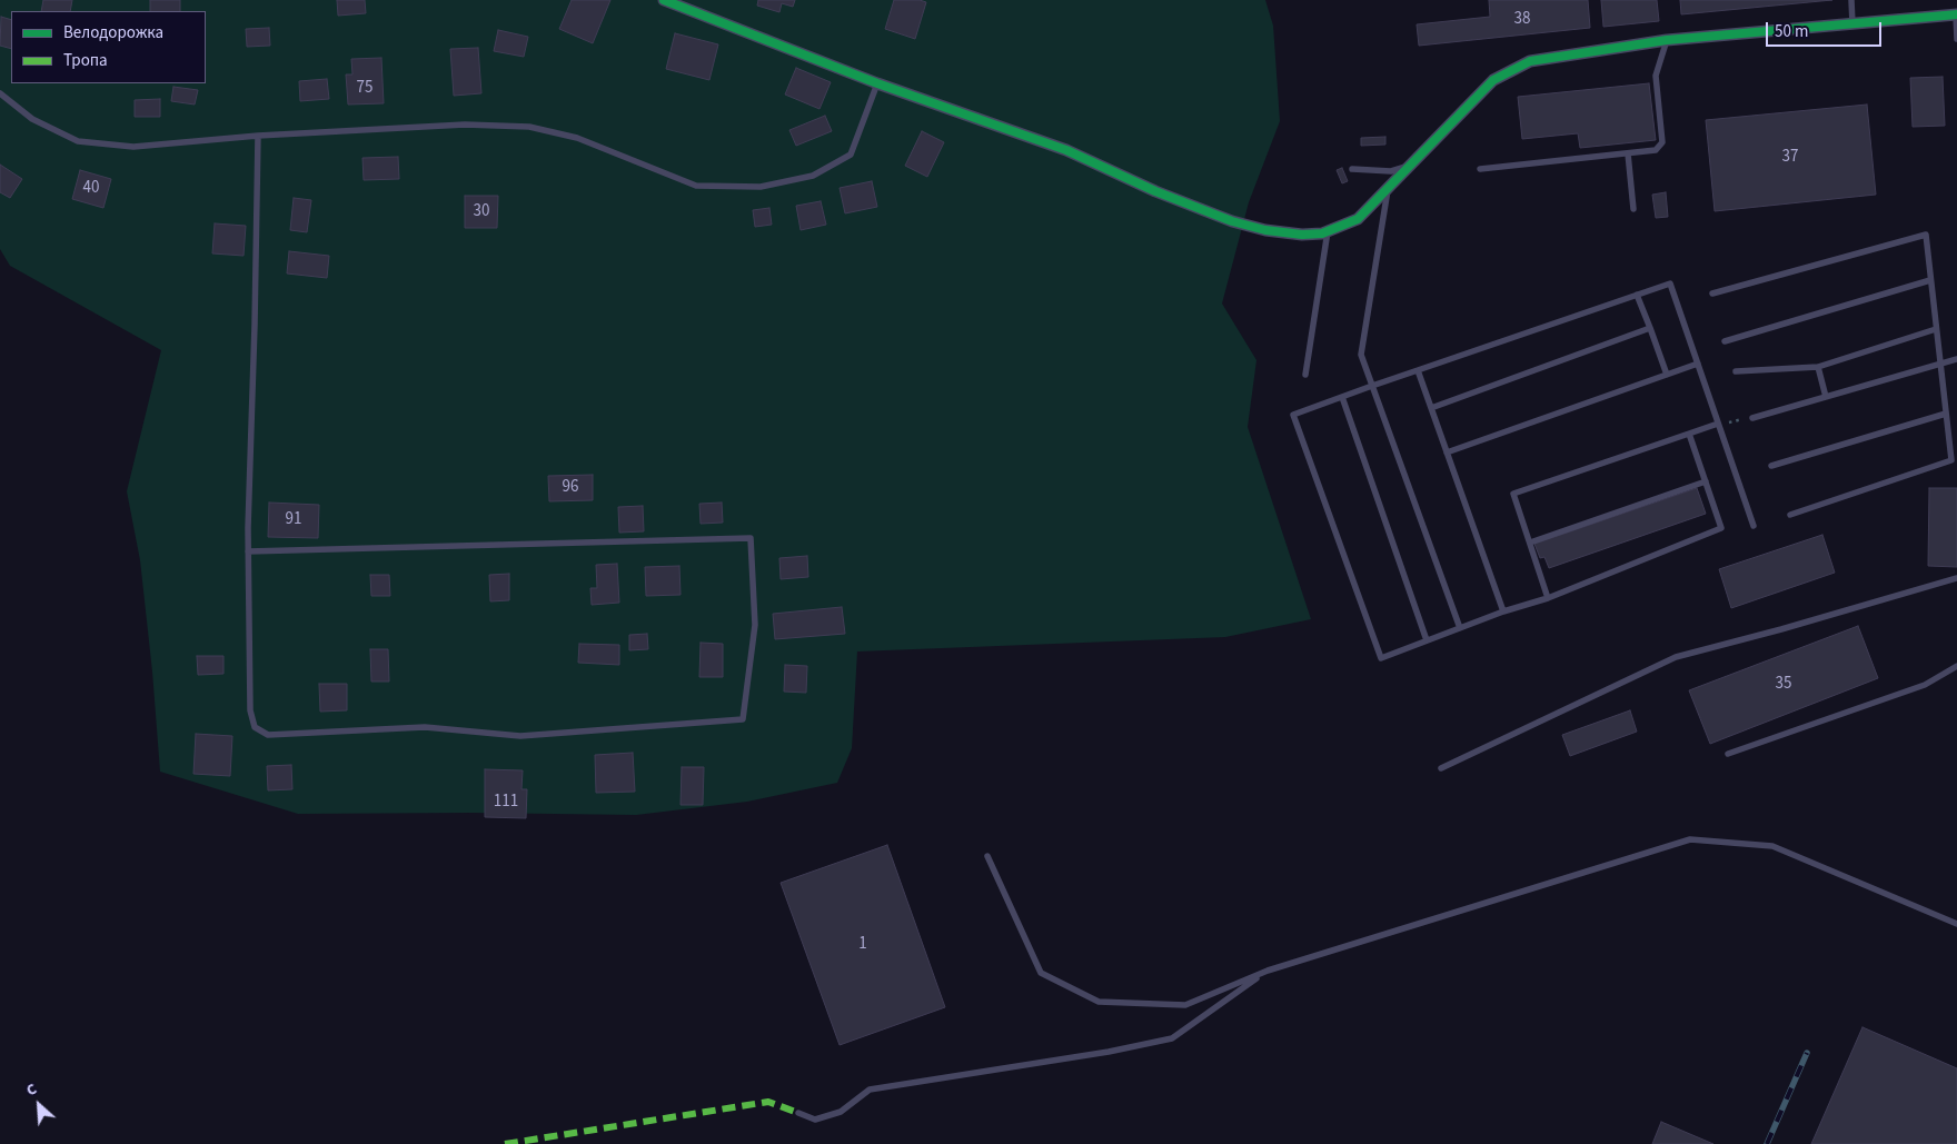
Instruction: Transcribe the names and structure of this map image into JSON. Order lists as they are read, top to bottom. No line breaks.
{"house_numbers":["38","75","37","40","30","96","91","35","111","1"],"legend":["Велодорожка","Тропа"],"scale_bar":"50 m","north":"top left"}
